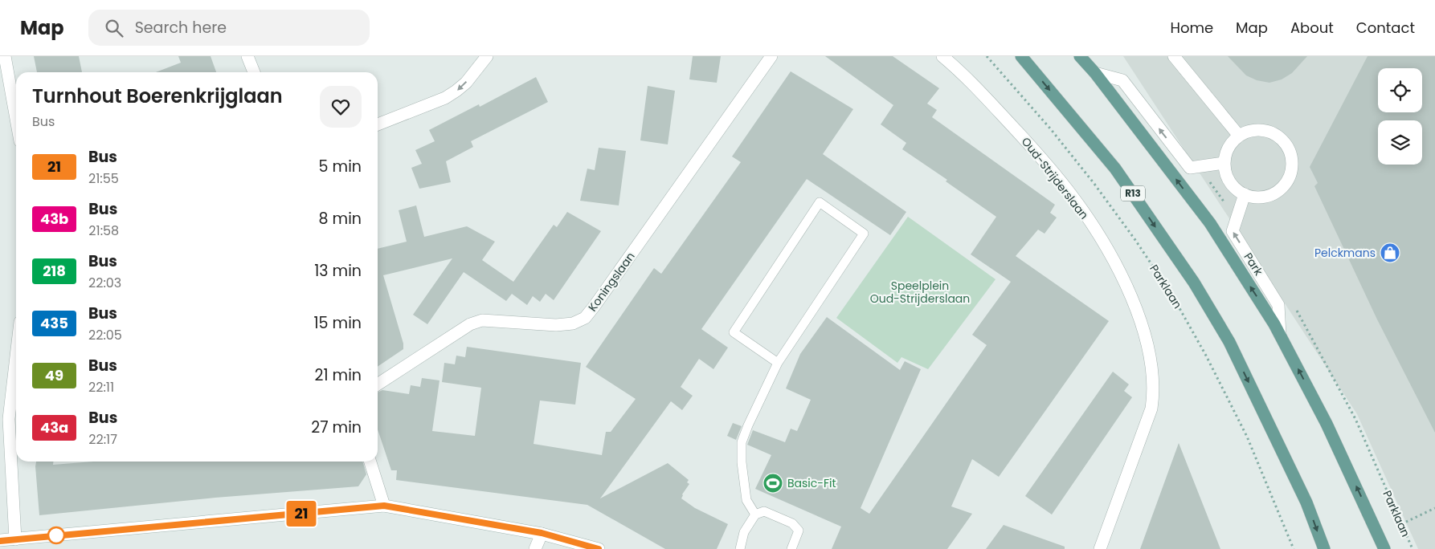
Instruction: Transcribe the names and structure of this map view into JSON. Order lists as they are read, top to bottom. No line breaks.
{"streets":{"main road":["R13"],"street":["Oud-Strijderslaan","Park","Koningslaan"],"path":["Parklaan"]},"one_way":["Park"],"parks":["Speelplein Oud-Strijderslaan"],"places":{"shop":["Pelckmans"],"sports":["Basic-Fit"]},"lines":["bus line 21"],"page":{"header":"Map","search":"Search here","nav":["Home","Map","About","Contact"],"on_map":"21","heading":["Turnhout Boerenkrijglaan","Bus"],"list":[{"mark":"21","name":"Bus","note":"21:55","value":"5 min"},{"mark":"43b","name":"Bus","note":"21:58","value":"8 min"},{"mark":"218","name":"Bus","note":"22:03","value":"13 min"},{"mark":"435","name":"Bus","note":"22:05","value":"15 min"},{"mark":"49","name":"Bus","note":"22:11","value":"21 min"},{"mark":"43a","name":"Bus","note":"22:17","value":"27 min"}]}}
